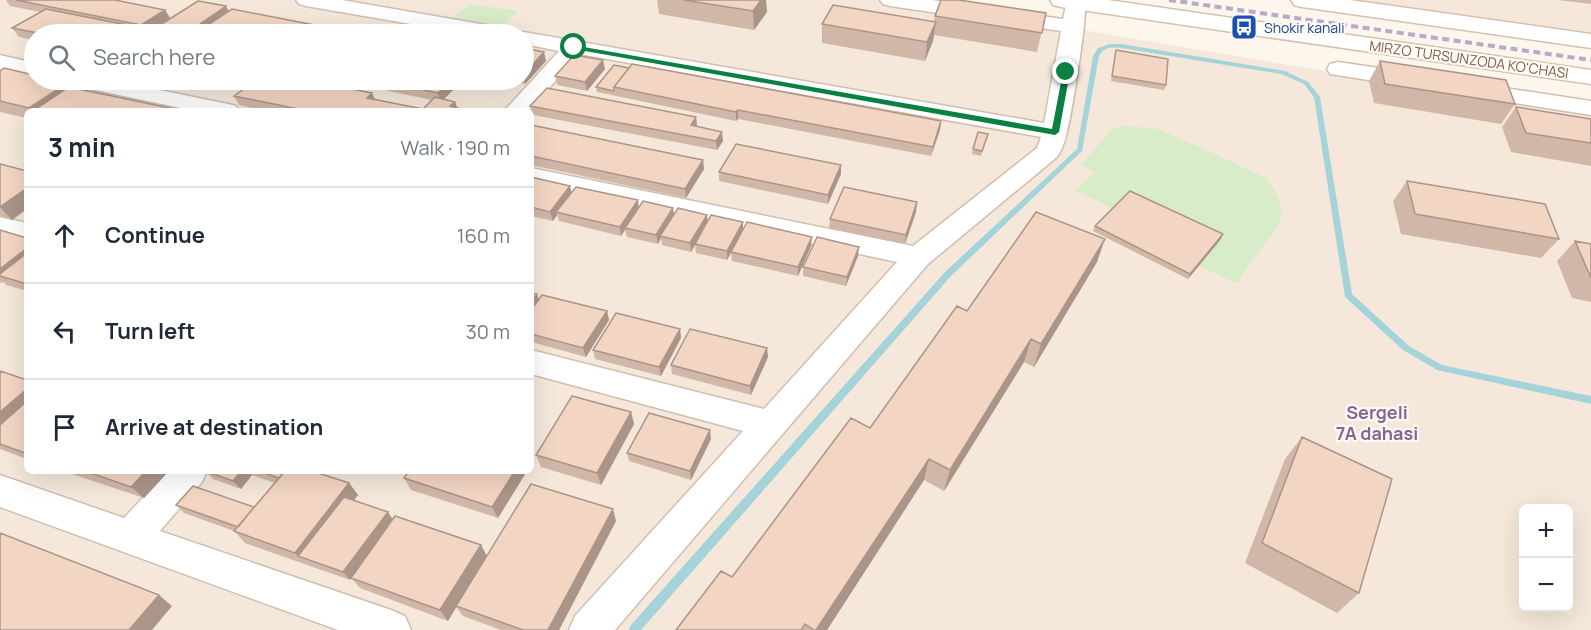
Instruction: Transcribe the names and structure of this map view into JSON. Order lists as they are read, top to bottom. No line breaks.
{"streets":{"main road":["MIRZO TURSUNZODA KO'CHASI"]},"districts":["Sergeli 7A dahasi"],"places":{"bus stop":["Shokir kanali"]},"page":{"search":"Search here","heading":["3 min","Walk · 190 m"],"list":[["Continue","160 m"],["Turn left","30 m"],"Arrive at destination"],"map_buttons":["+","−"]}}
